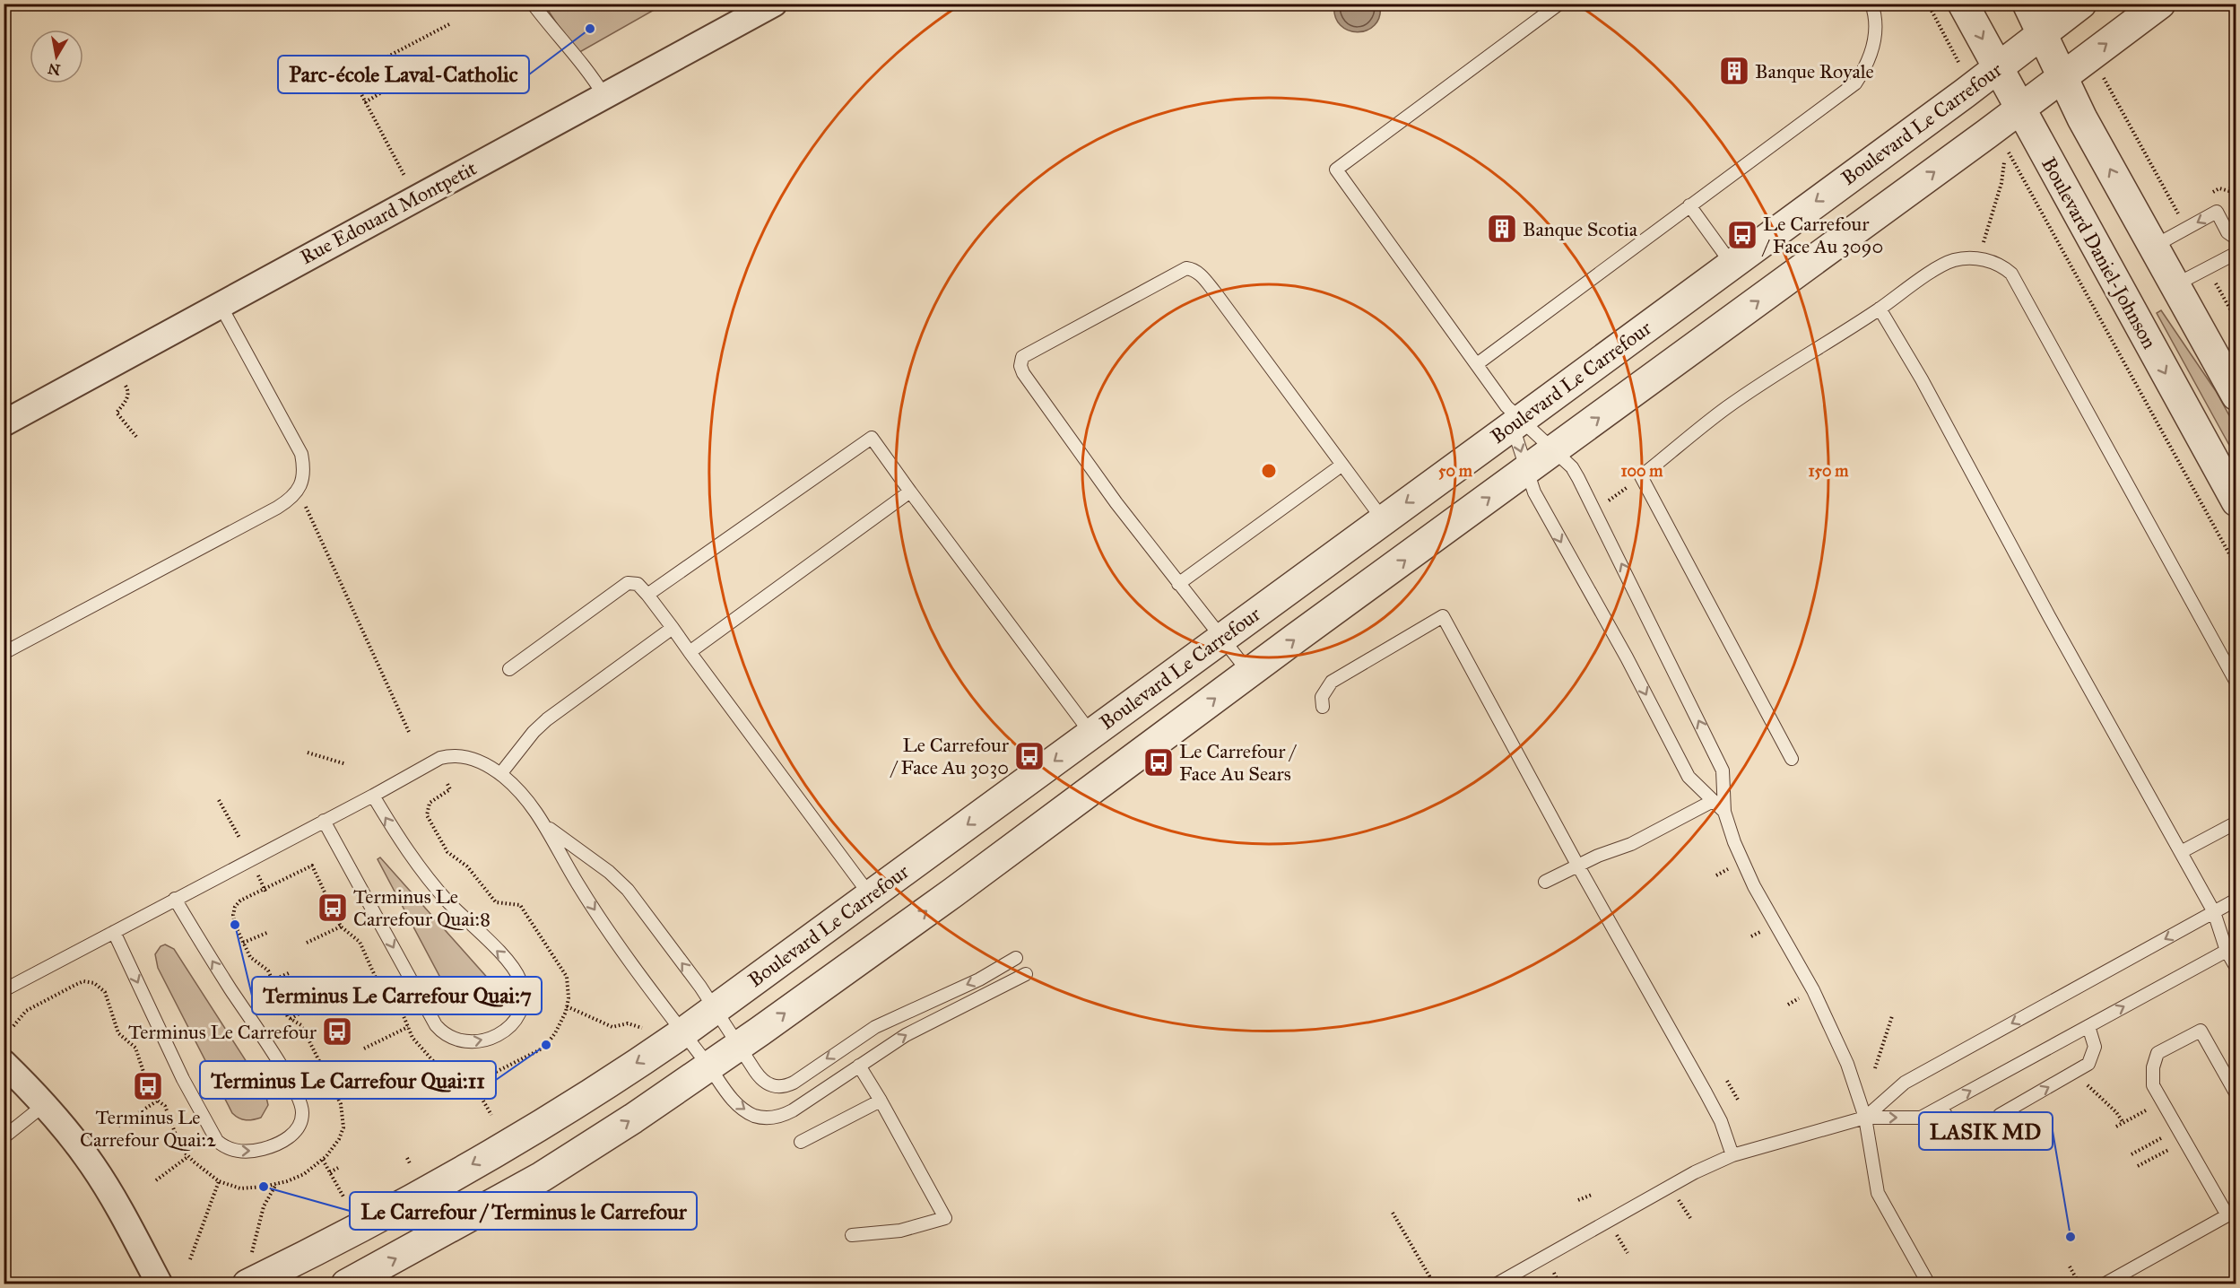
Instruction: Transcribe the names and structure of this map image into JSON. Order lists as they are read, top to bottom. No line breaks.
{"streets":{"street":["Boulevard Le Carrefour","Rue Edouard Montpetit","Boulevard Daniel-Johnson"]},"crossings":[["Boulevard Le Carrefour","Boulevard Daniel-Johnson"]],"places":{"other":["Parc-école Laval-Catholic","Terminus Le Carrefour Quai:7","Terminus Le Carrefour Quai:11","Le Carrefour / Terminus le Carrefour","LASIK MD"],"building":["Banque Royale","Banque Scotia"],"bus stop":["Le Carrefour / Face Au 3090","Le Carrefour / Face Au 3030","Le Carrefour / Face Au Sears","Terminus Le Carrefour Quai:8","Terminus Le Carrefour","Terminus Le Carrefour Quai:2"]},"north":"bottom","rings":["50 m","100 m","150 m"]}
